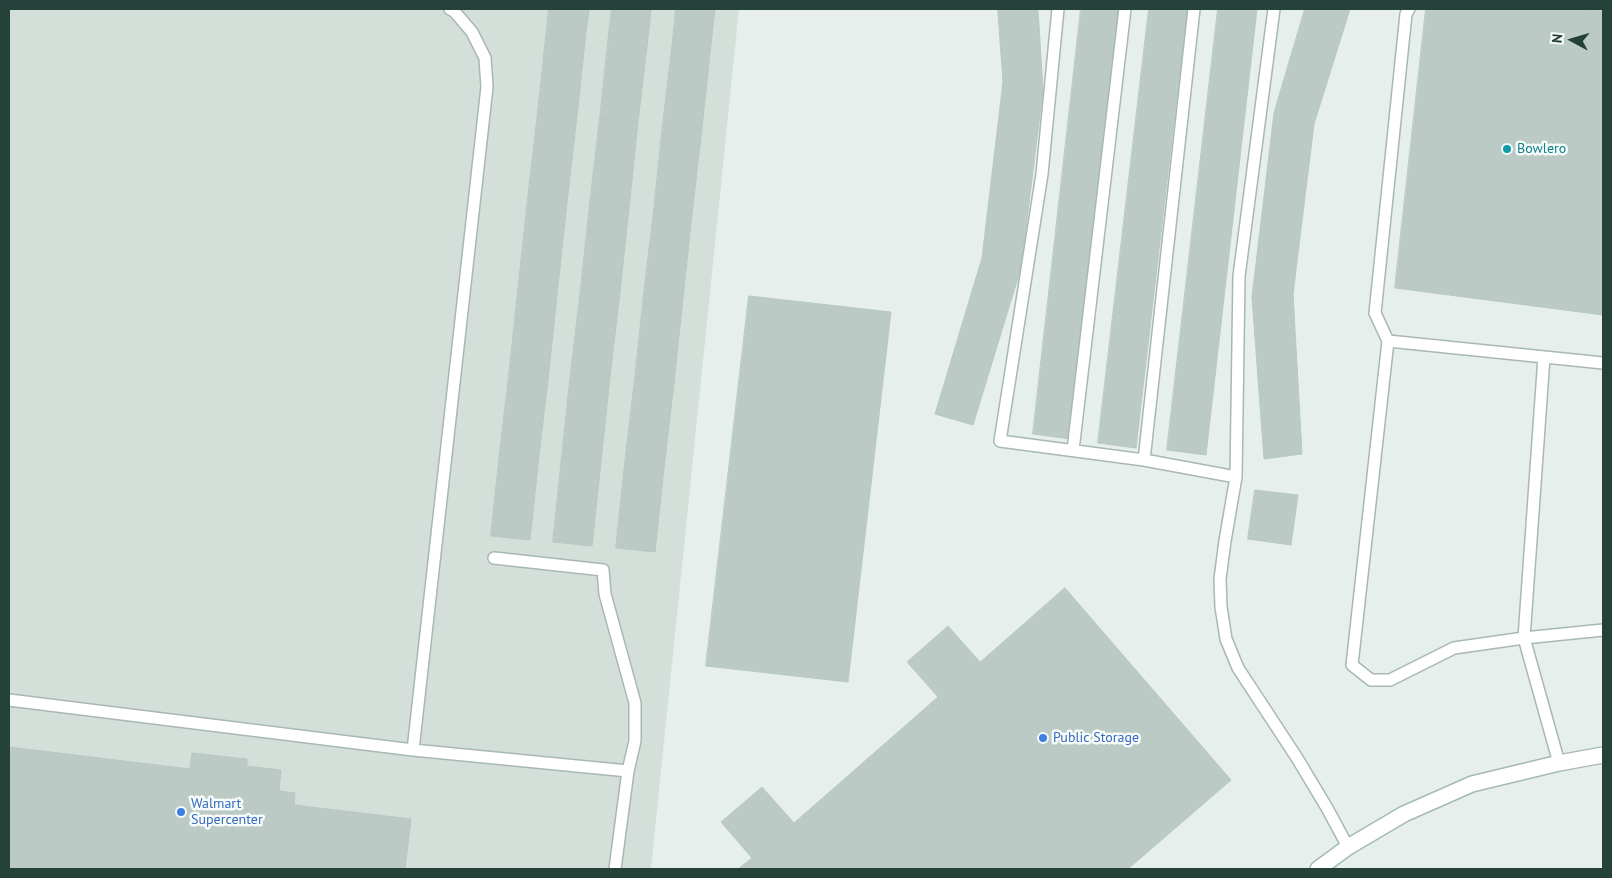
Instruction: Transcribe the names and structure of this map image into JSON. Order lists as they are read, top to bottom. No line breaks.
{"places":["Bowlero","Public Storage","Walmart Supercenter"],"north":"left"}
